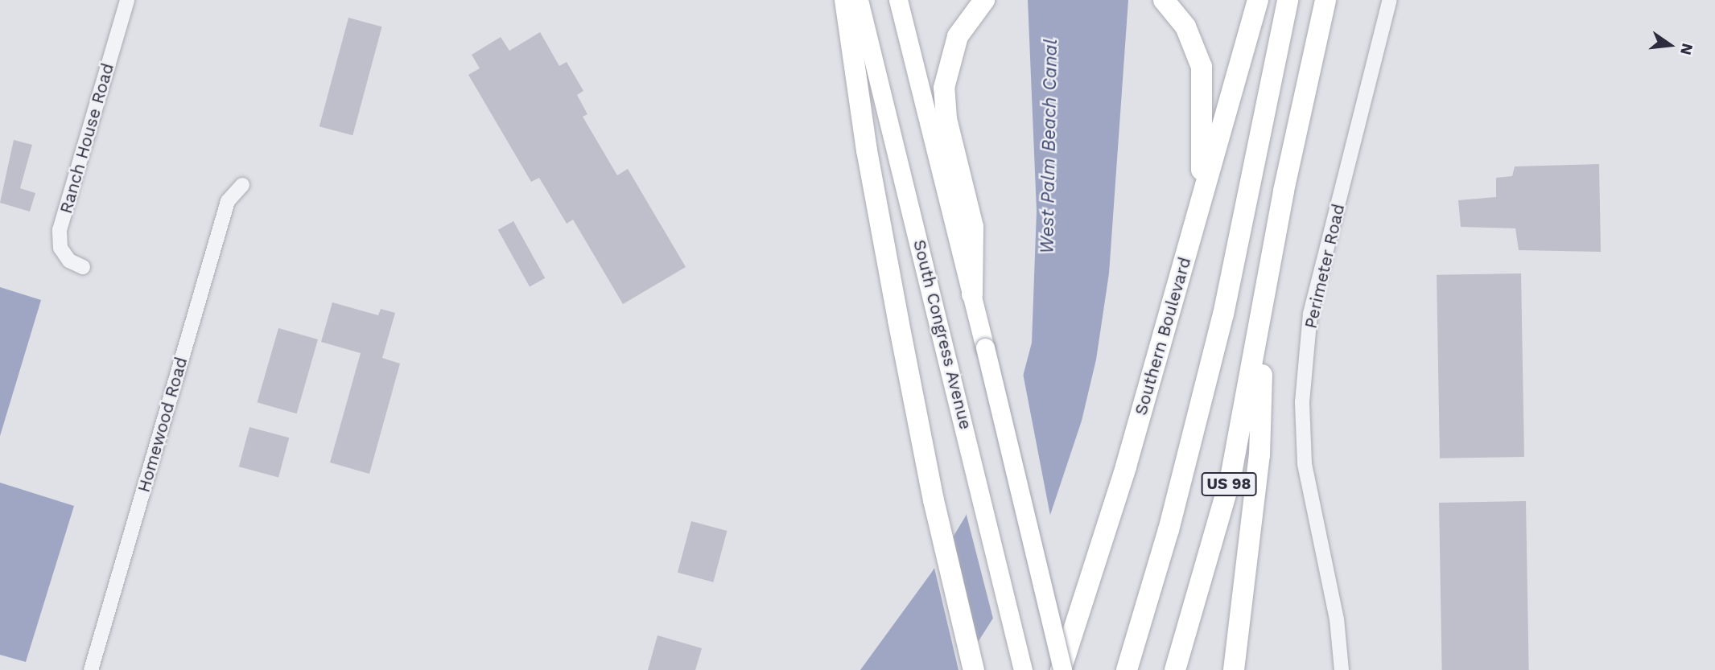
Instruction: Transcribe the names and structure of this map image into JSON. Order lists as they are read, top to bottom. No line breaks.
{"streets":{"highway":["Southern Boulevard","US 98"],"main road":["South Congress Avenue"],"street":["Ranch House Road","Perimeter Road","Homewood Road"]},"water":["West Palm Beach Canal"],"north":"right"}
